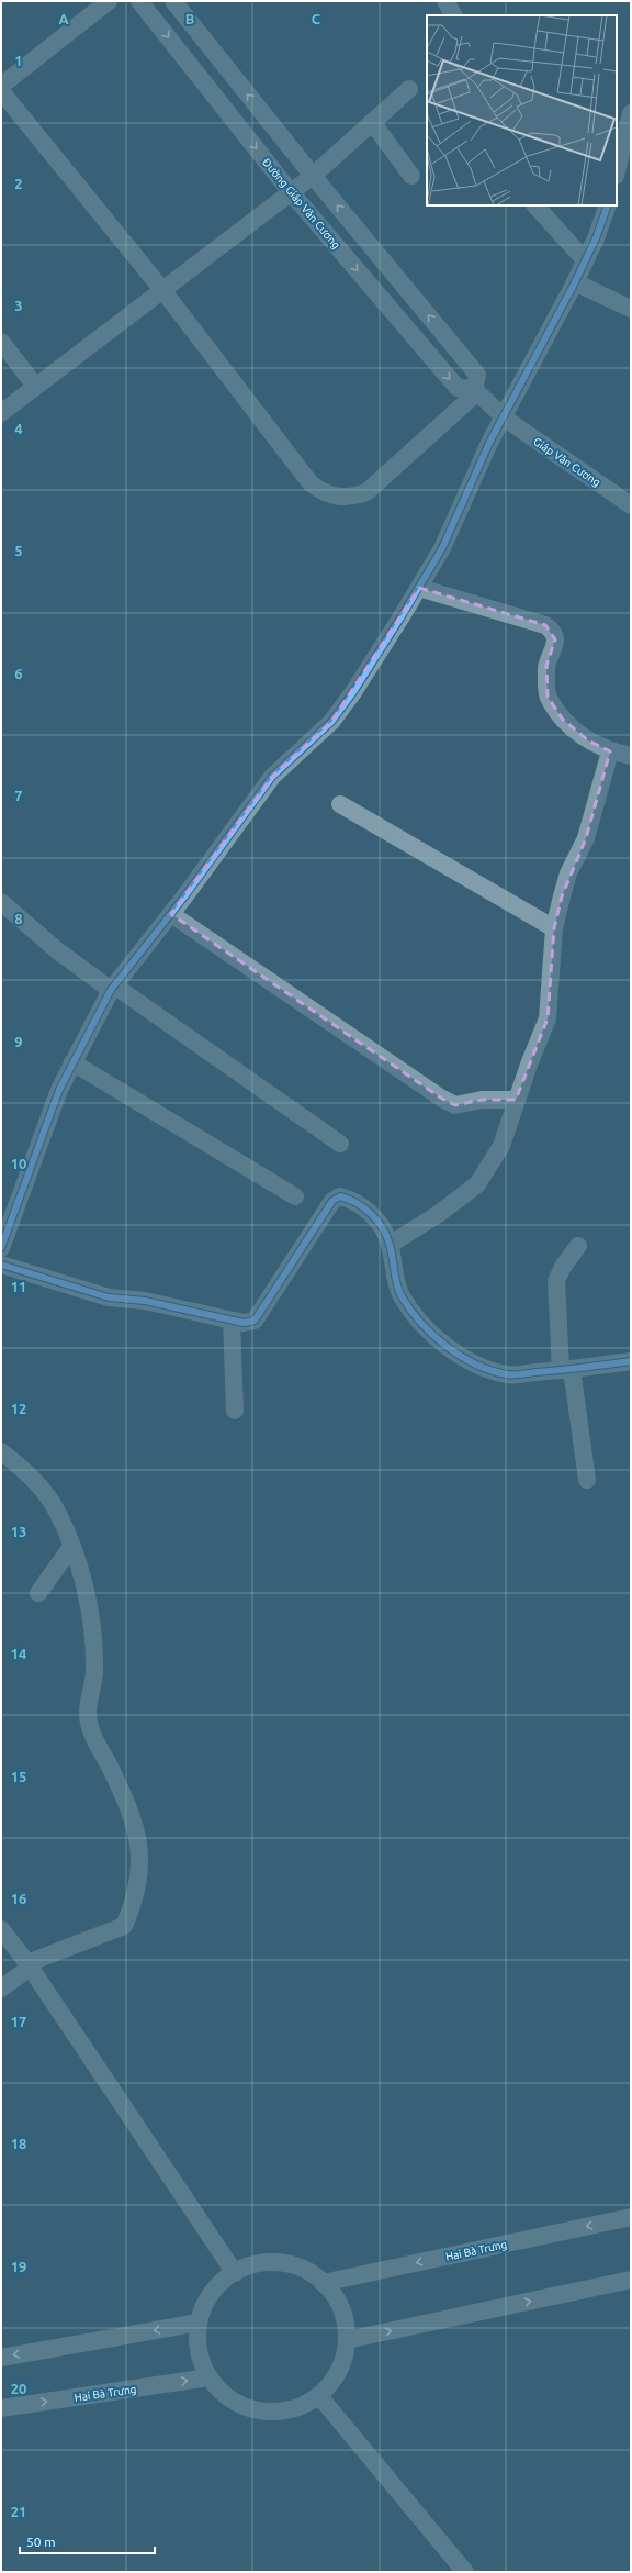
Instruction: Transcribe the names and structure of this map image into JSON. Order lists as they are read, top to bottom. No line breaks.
{"streets":{"street":["Đường Giáp Văn Cương","Giáp Văn Cương","Hai Bà Trưng"]},"scale_bar":"50 m","grid":{"columns":["A","B","C"],"rows":["1","2","3","4","5","6","7","8","9","10","11","12","13","14","15","16","17","18","19","20","21"]}}
